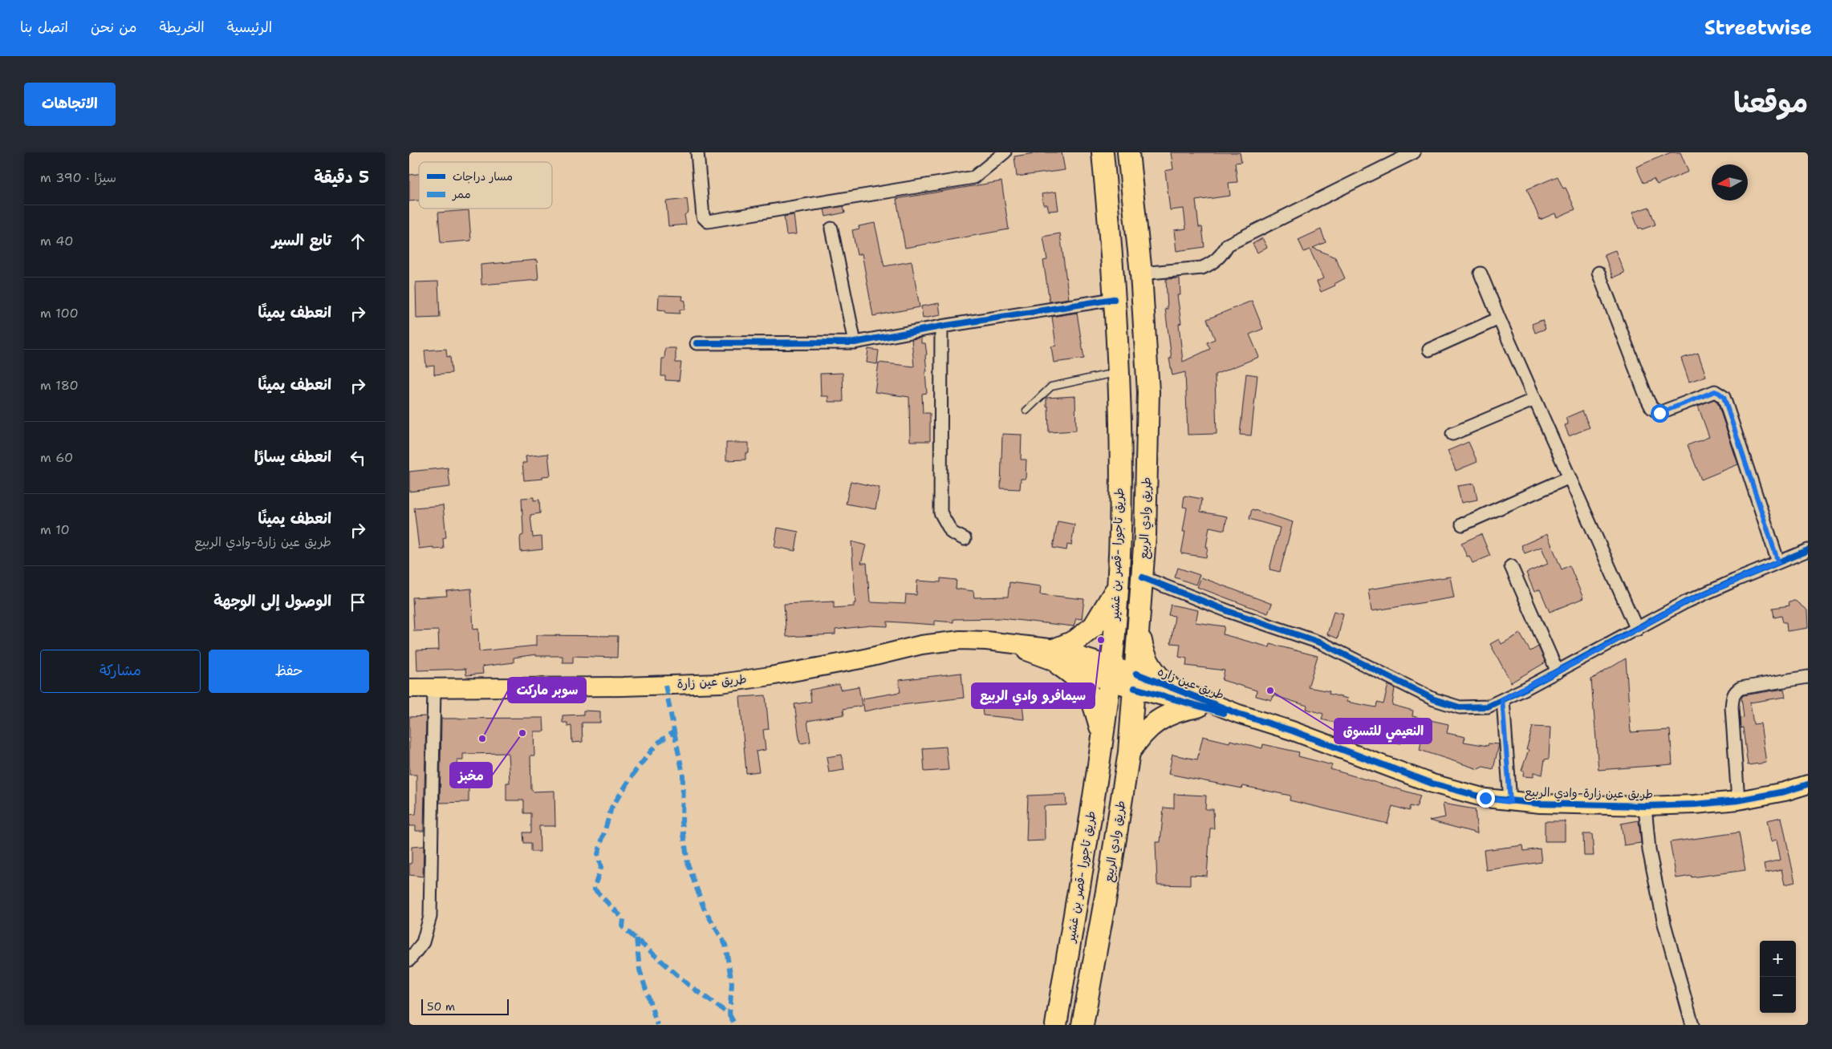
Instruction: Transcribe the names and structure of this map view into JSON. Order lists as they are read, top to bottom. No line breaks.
{"streets":{"highway":["طريق وادي الربيع","طريق تاجورا -قصر بن غشير"],"main road":["طريق عين زارة","طريق عين زاره","طريق عين زارة-وادي الربيع"]},"crossings":[["طريق وادي الربيع","طريق عين زاره"],["طريق تاجورا -قصر بن غشير","طريق عين زاره"],["طريق عين زارة","طريق عين زاره"],["طريق عين زاره","طريق عين زارة-وادي الربيع"]],"places":["سيمافرو وادي الربيع","النعيمي للتسوق","مخبز","سوبر ماركت"],"legend":["مسار دراجات","ممر"],"scale_bar":"50 m","north":"left","page":{"header":"Streetwise","nav":["الرئيسية","الخريطة","من نحن","اتصل بنا"],"title":"موقعنا","buttons":["الاتجاهات",["حفظ","مشاركة"]],"heading":["5 دقيقة","سيرًا · 390 m"],"list":[["تابع السير","40 m"],["انعطف يمينًا","100 m"],["انعطف يمينًا","180 m"],["انعطف يسارًا","60 m"],["انعطف يمينًا","طريق عين زارة-وادي الربيع","10 m"],"الوصول إلى الوجهة"],"map_buttons":["+","−"],"scale":"50 m"}}
